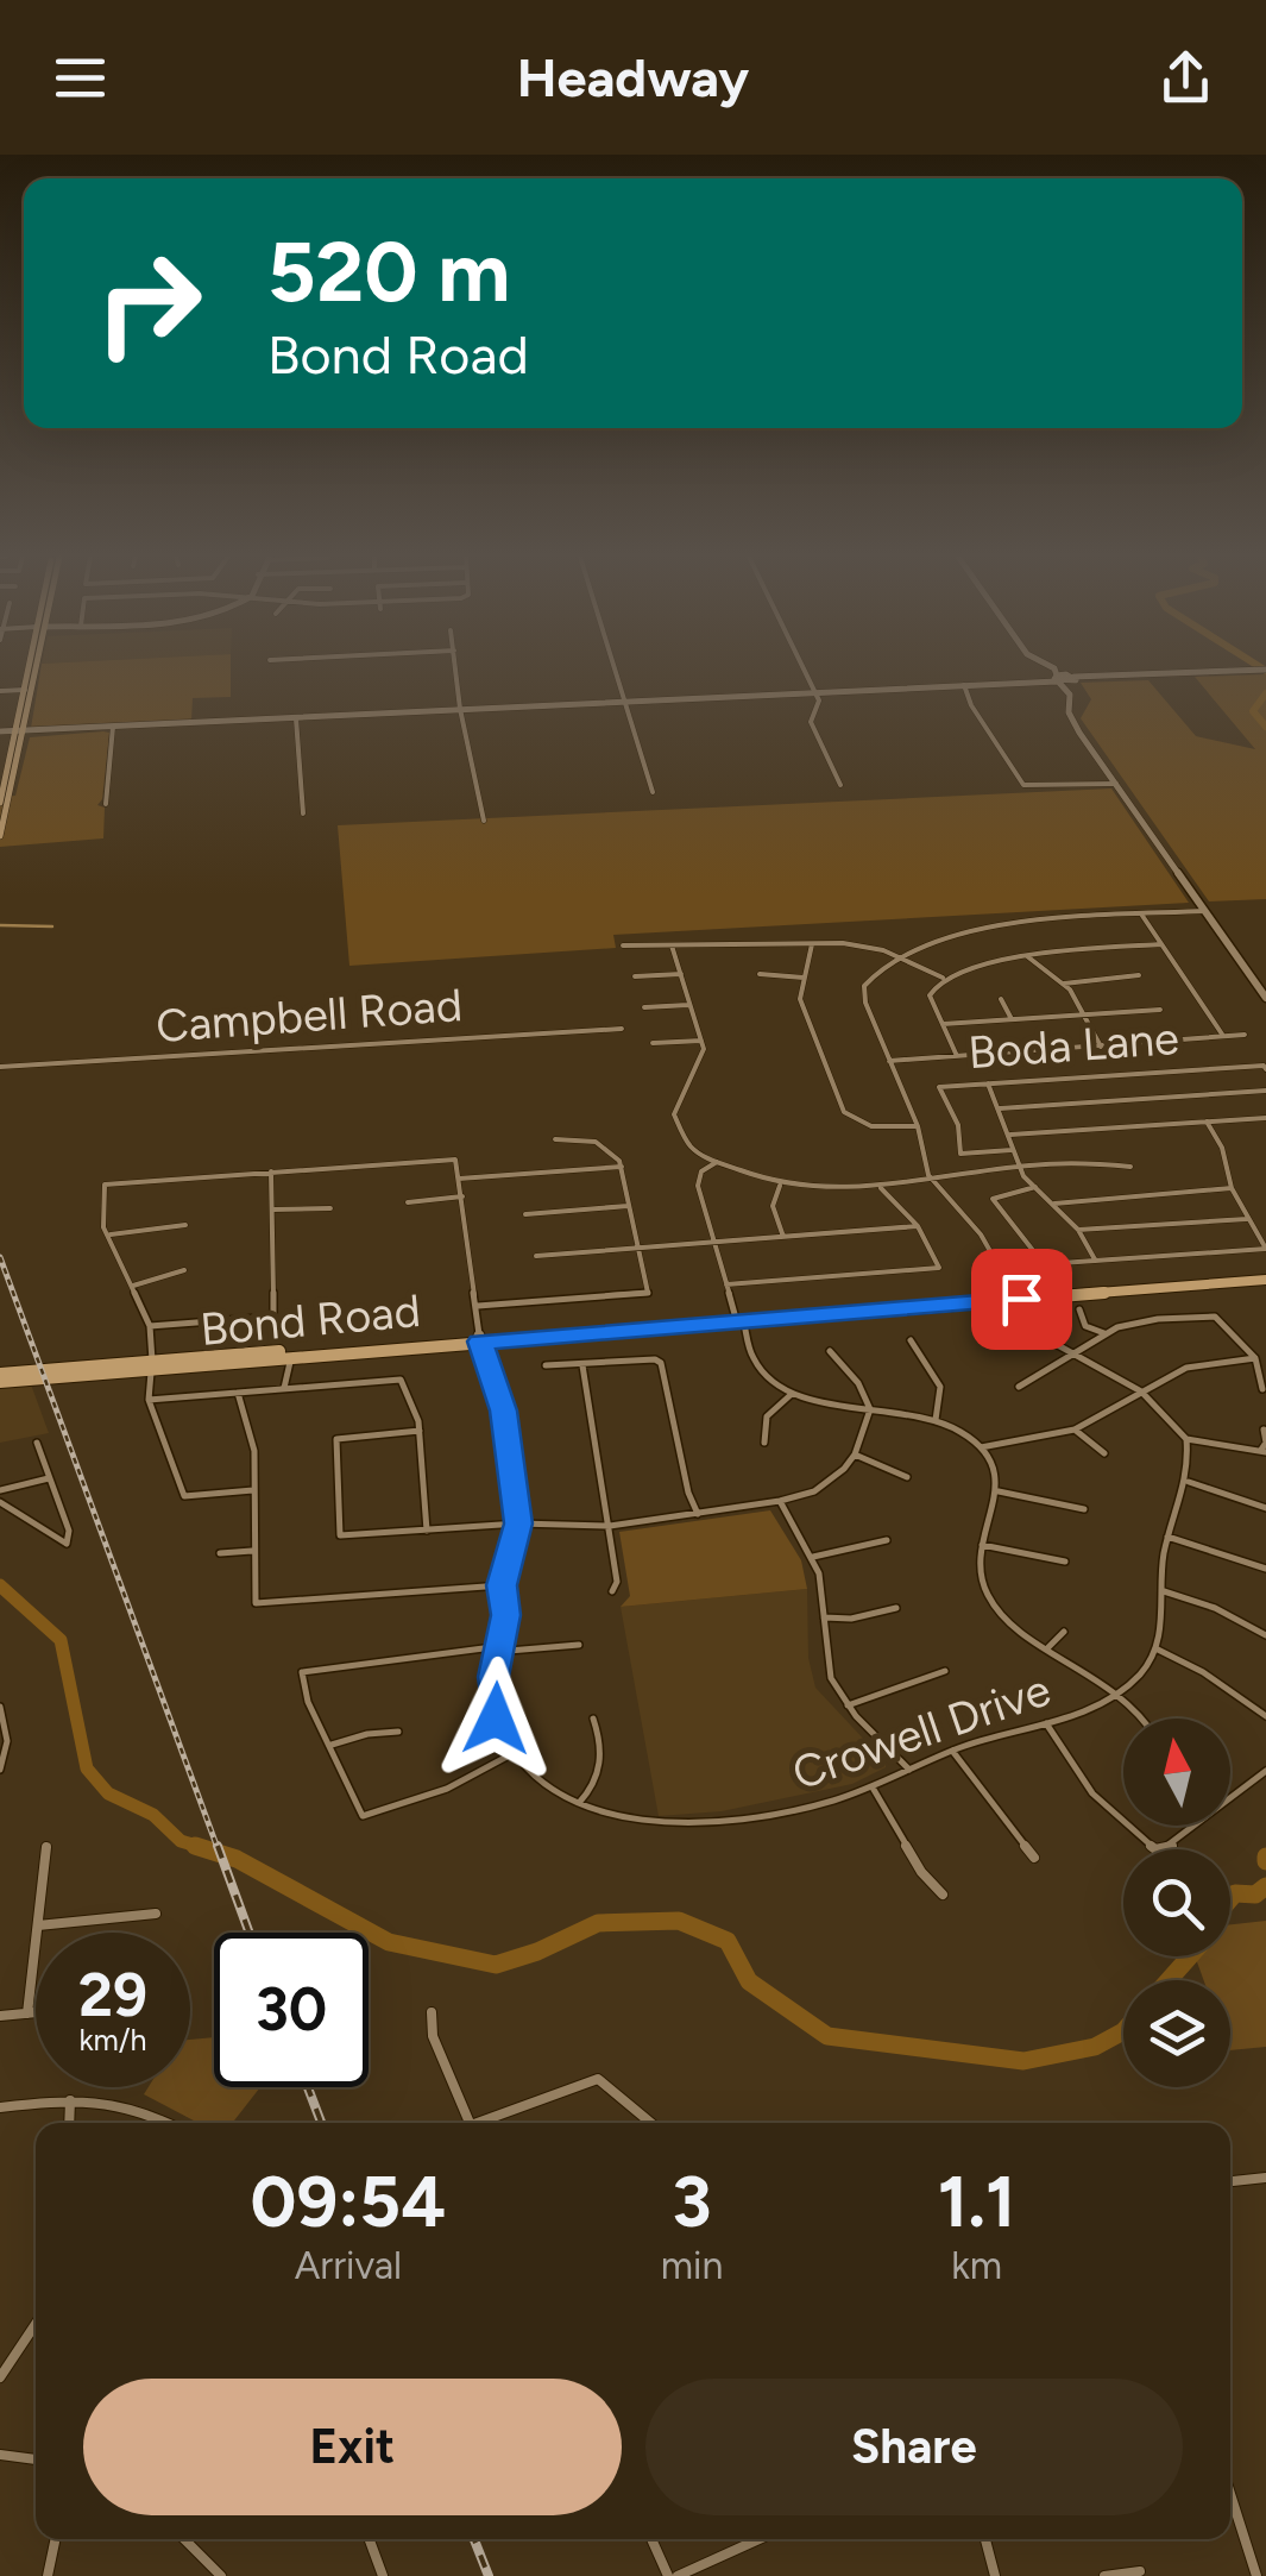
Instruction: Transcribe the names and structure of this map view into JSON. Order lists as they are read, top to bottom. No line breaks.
{"streets":{"main road":["Bond Road","Crowell Drive"],"street":["Campbell Road","Boda Lane"]},"crossings":[["Bond Road","Crowell Drive"]],"north":"top","page":{"header":"Headway","turn":["520 m","Bond Road"],"speed":"29 km/h","limit":"30","eta":["09:54","Arrival","3","min","1.1","km"],"buttons":["Exit","Share"]}}
